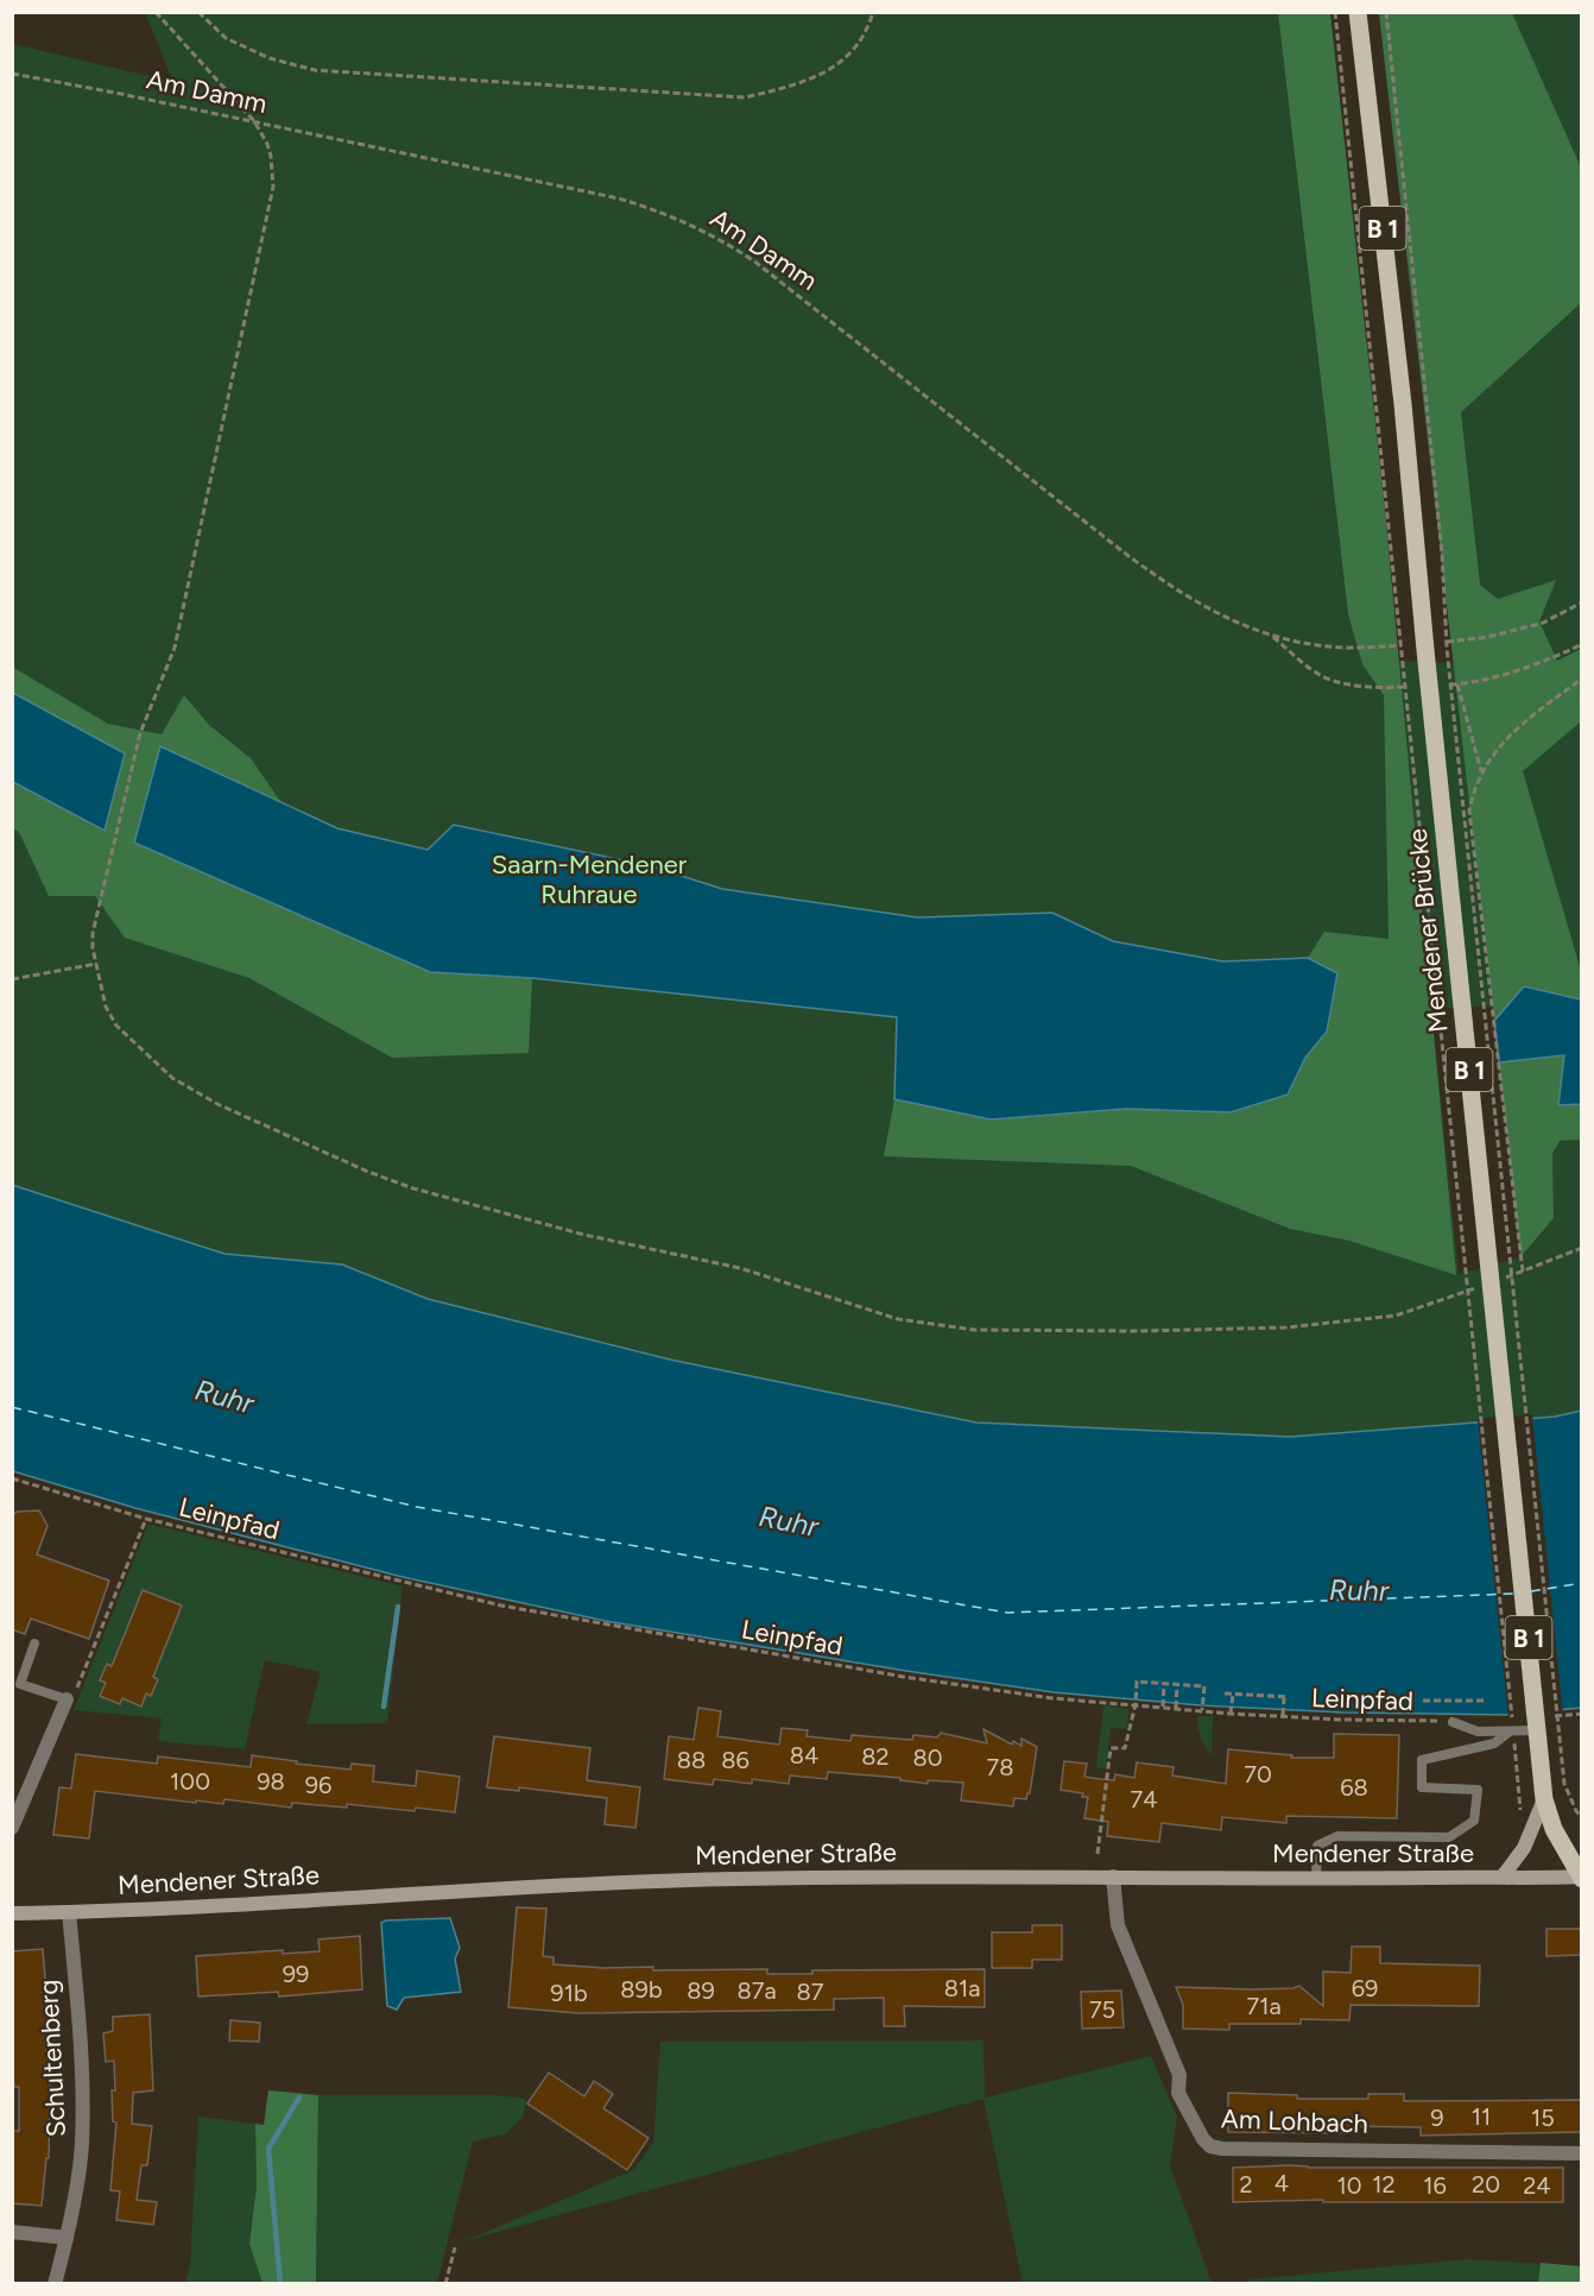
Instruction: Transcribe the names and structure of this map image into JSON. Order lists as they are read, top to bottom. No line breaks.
{"streets":{"main road":["B 1","Mendener Brücke","Mendener Straße"],"street":["Schultenberg","Am Lohbach"],"path":["Am Damm","Leinpfad"]},"crossings":[["Mendener Brücke","Mendener Straße"],["Mendener Straße","Schultenberg"],["Mendener Straße","Am Lohbach"]],"water":["Ruhr"],"parks":["Saarn-Mendener Ruhraue"],"house_numbers":["84","82","80","88","86","78","70","100","98","96","68","74","99","81a","69","89b","89","87a","87","91b","71a","75","11","9","15","4","2","12","20","10","16","24"]}
